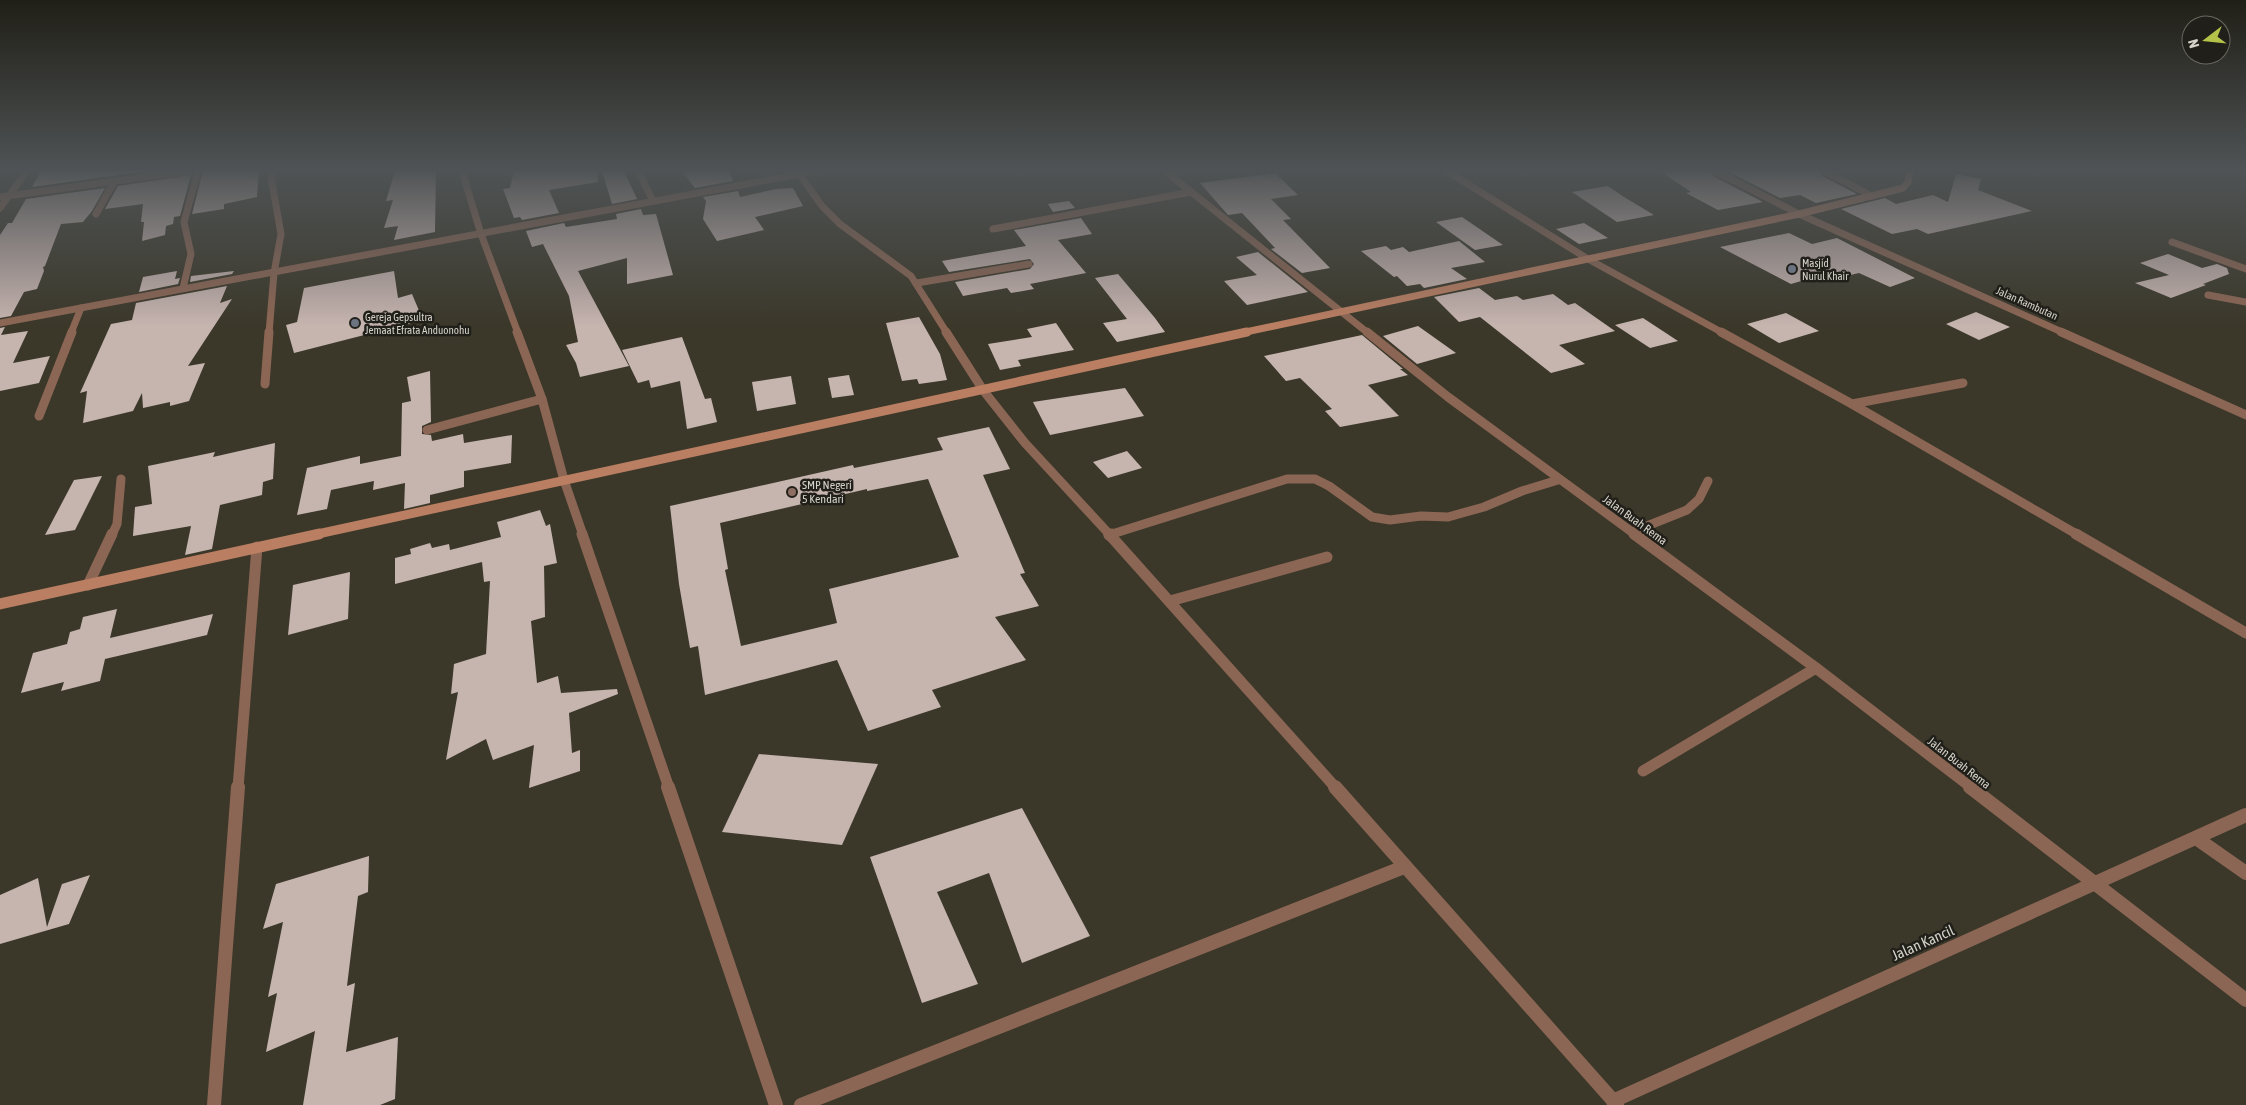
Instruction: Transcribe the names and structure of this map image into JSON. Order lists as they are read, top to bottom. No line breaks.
{"streets":{"street":["Jalan Rambutan","Jalan Buah Rema","Jalan Kancil"]},"crossings":[["Jalan Buah Rema","Jalan Kancil"]],"places":["Masjid Nurul Khair","Gereja Gepsultra Jemaat Efrata Anduonohu","SMP Negeri 5 Kendari"],"north":"left"}
